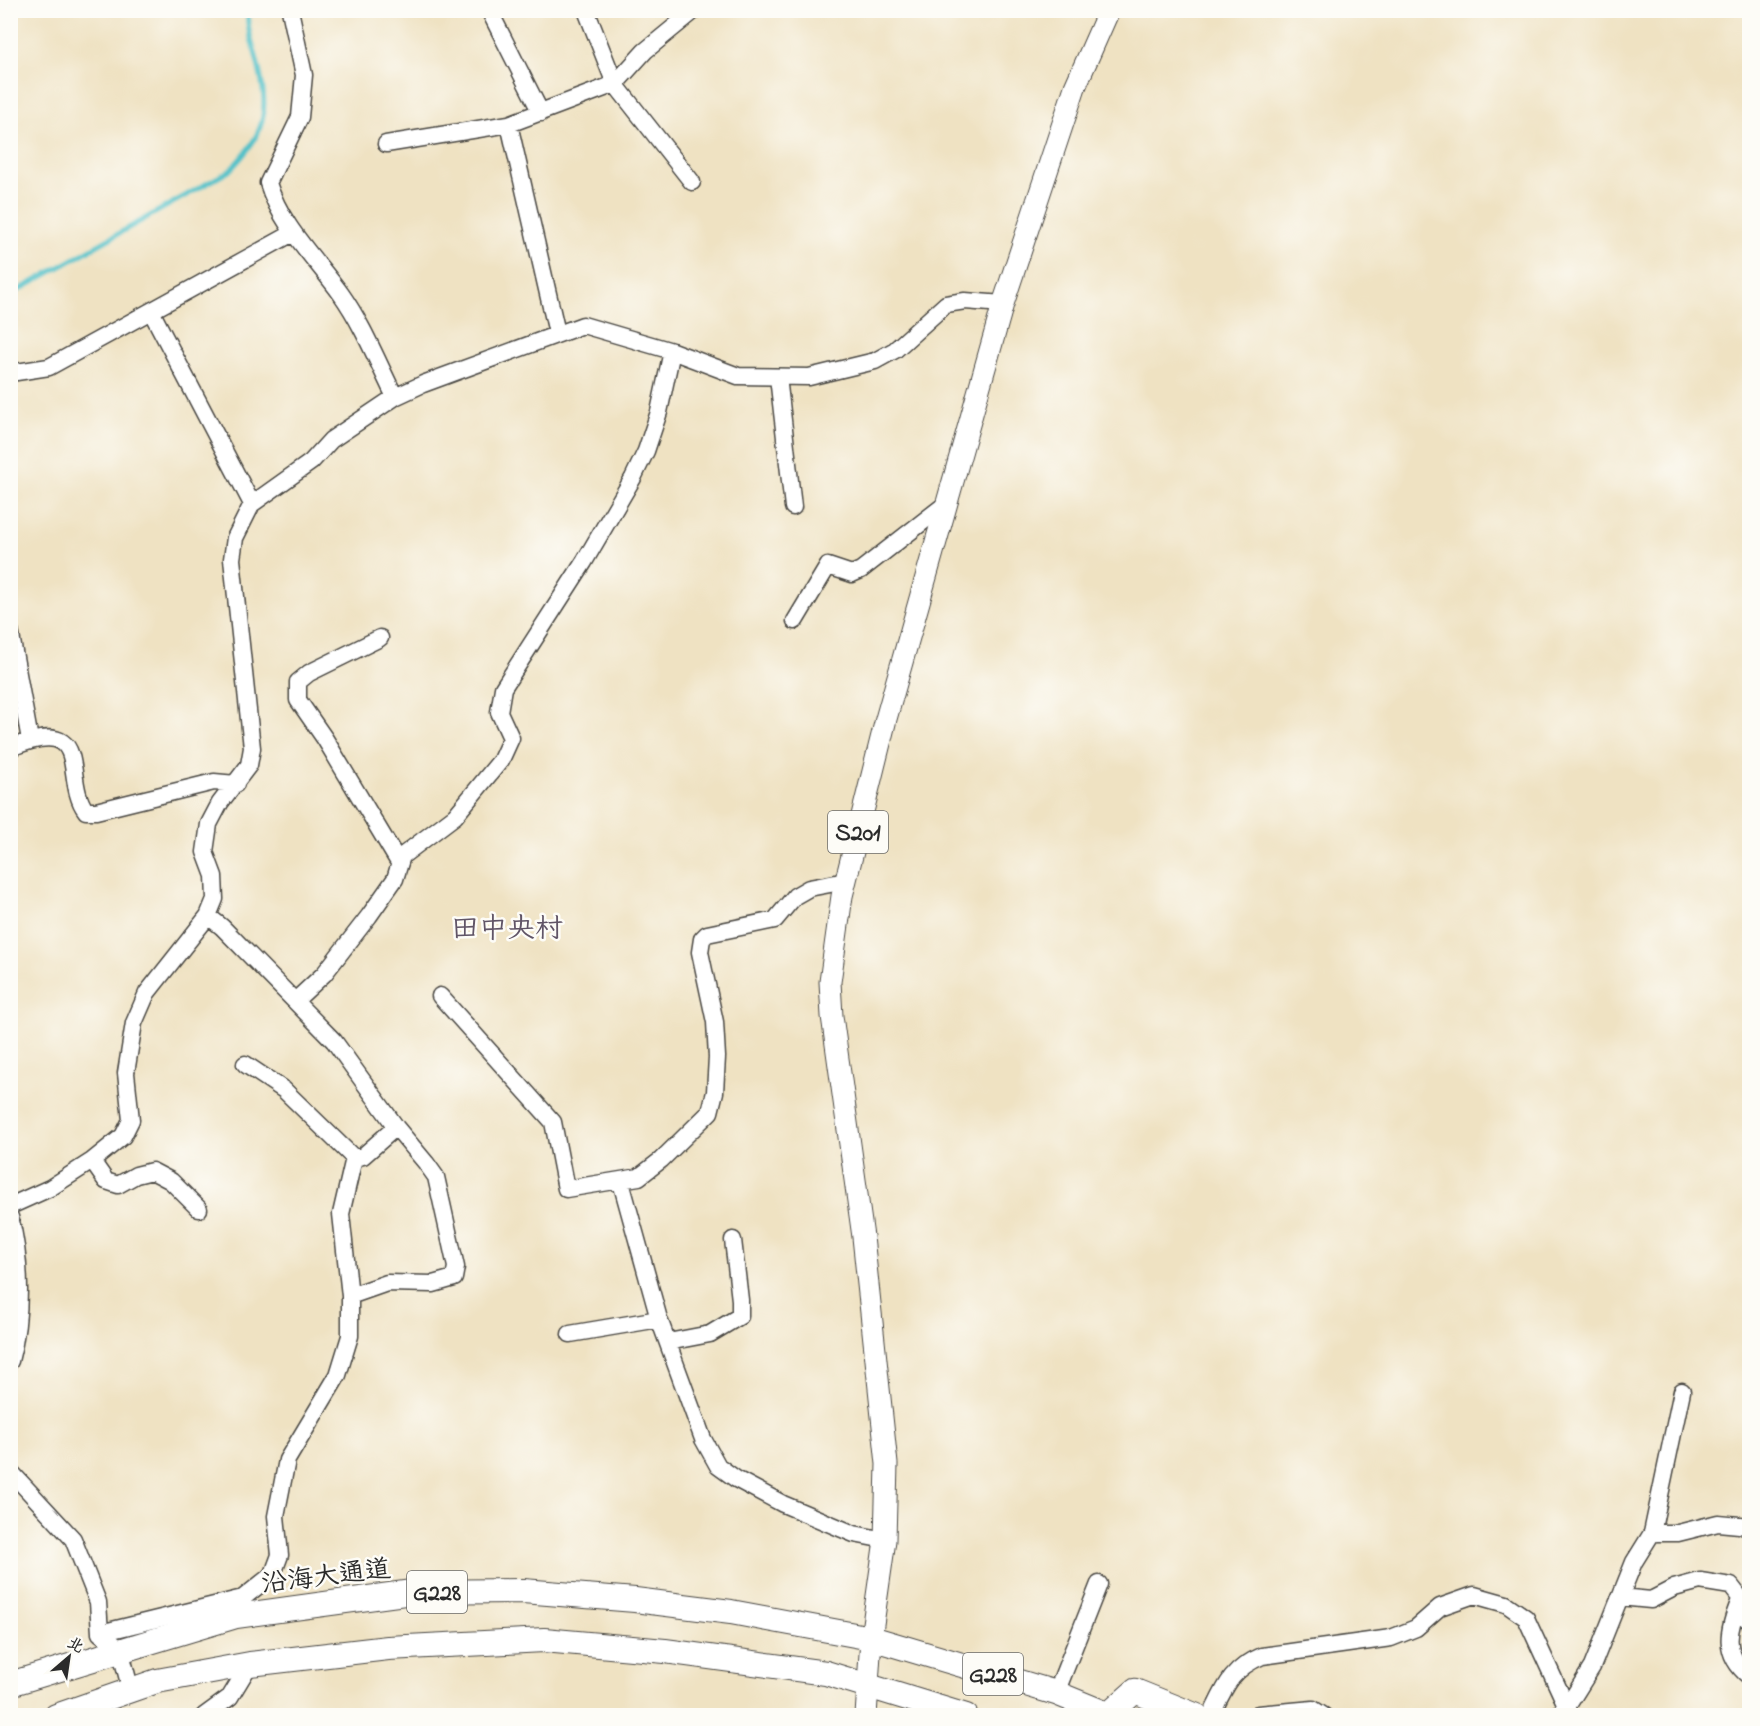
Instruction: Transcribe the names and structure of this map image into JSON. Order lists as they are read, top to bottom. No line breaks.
{"streets":{"highway":["沿海大通道","G228"],"main road":["S201"]},"crossings":[["S201","沿海大通道"],["S201","G228"],["沿海大通道","G228"]],"districts":["田中央村"],"north":"top right"}
